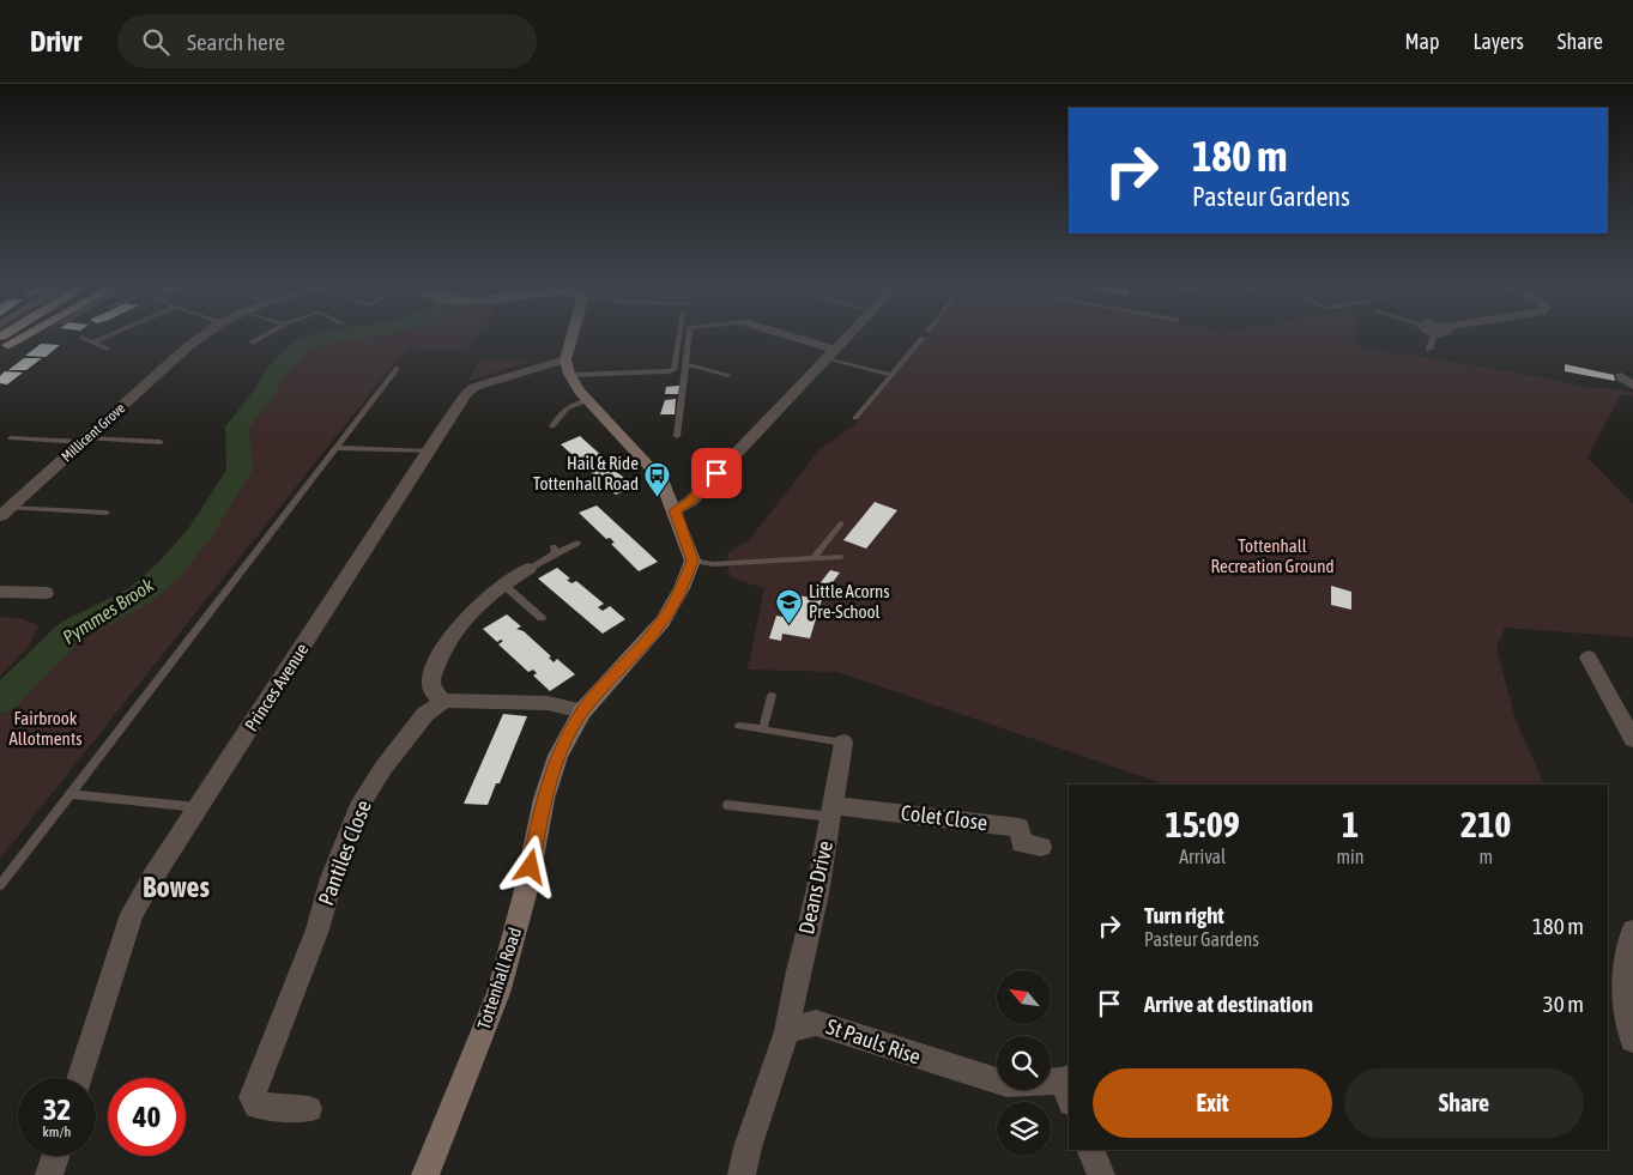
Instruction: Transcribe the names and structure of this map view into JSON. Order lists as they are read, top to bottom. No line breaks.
{"streets":{"street":["Millicent Grove","Princes Avenue","Colet Close","Pantiles Close","Deans Drive","Tottenhall Road","St Pauls Rise"]},"crossings":[["Colet Close","Deans Drive"],["Deans Drive","St Pauls Rise"]],"districts":["Bowes"],"water":["Pymmes Brook"],"parks":["Tottenhall Recreation Ground","Fairbrook Allotments"],"places":{"bus stop":["Hail & Ride Tottenhall Road"],"school or university":["Little Acorns Pre-School"]},"north":"top left","page":{"header":"Drivr","search":"Search here","nav":["Map","Layers","Share"],"turn":["180 m","Pasteur Gardens"],"eta":["15:09","Arrival","1","min","210","m"],"list":[{"name":"Turn right","note":"Pasteur Gardens","value":"180 m"},{"name":"Arrive at destination","value":"30 m"}],"buttons":["Exit","Share"],"speed":"32 km/h","limit":"40"}}
